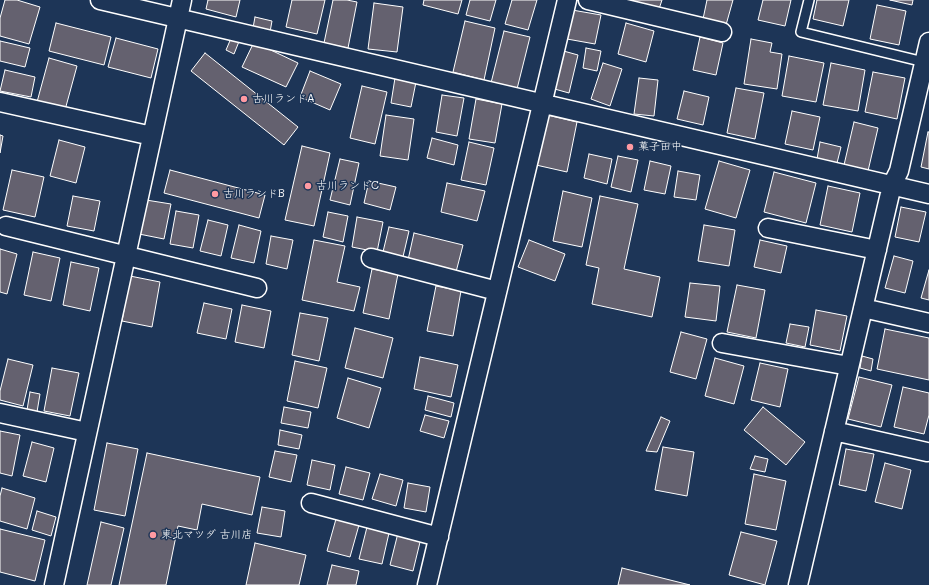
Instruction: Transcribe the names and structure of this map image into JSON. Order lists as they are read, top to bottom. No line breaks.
{"places":["古川ランドA","菓子田中","古川ランドC","古川ランドB","東北マツダ 古川店"]}
